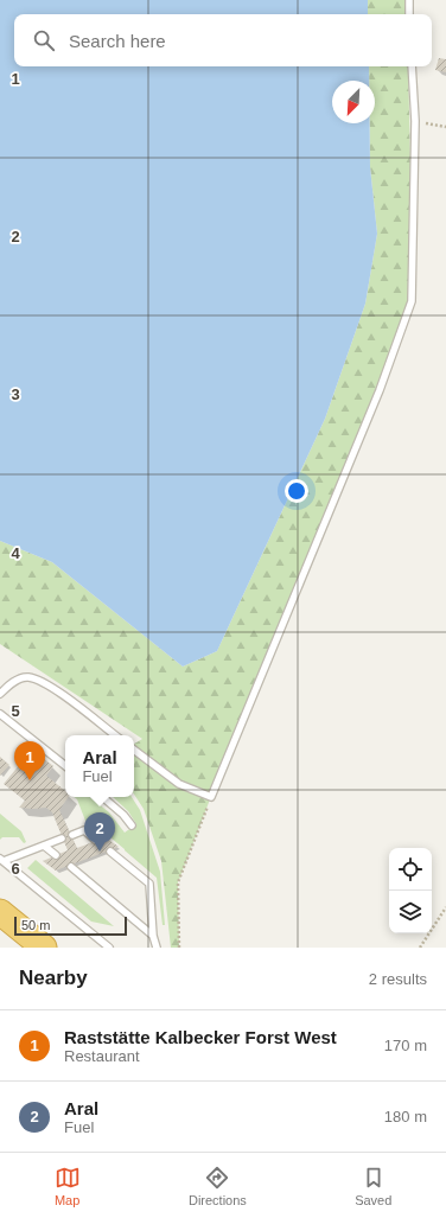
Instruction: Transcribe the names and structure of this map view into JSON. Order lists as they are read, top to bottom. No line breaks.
{"scale_bar":"50 m","north":"bottom left","page":{"search":"Search here","popup":["Aral","Fuel"],"pins":["1","2"],"scale":"50 m","heading":["Nearby","2 results"],"list":[{"mark":"1","name":"Raststätte Kalbecker Forst West","note":"Restaurant","value":"170 m"},{"mark":"2","name":"Aral","note":"Fuel","value":"180 m"}],"nav":["Map","Directions","Saved"]},"grid":{"rows":["1","2","3","4","5","6"]}}
